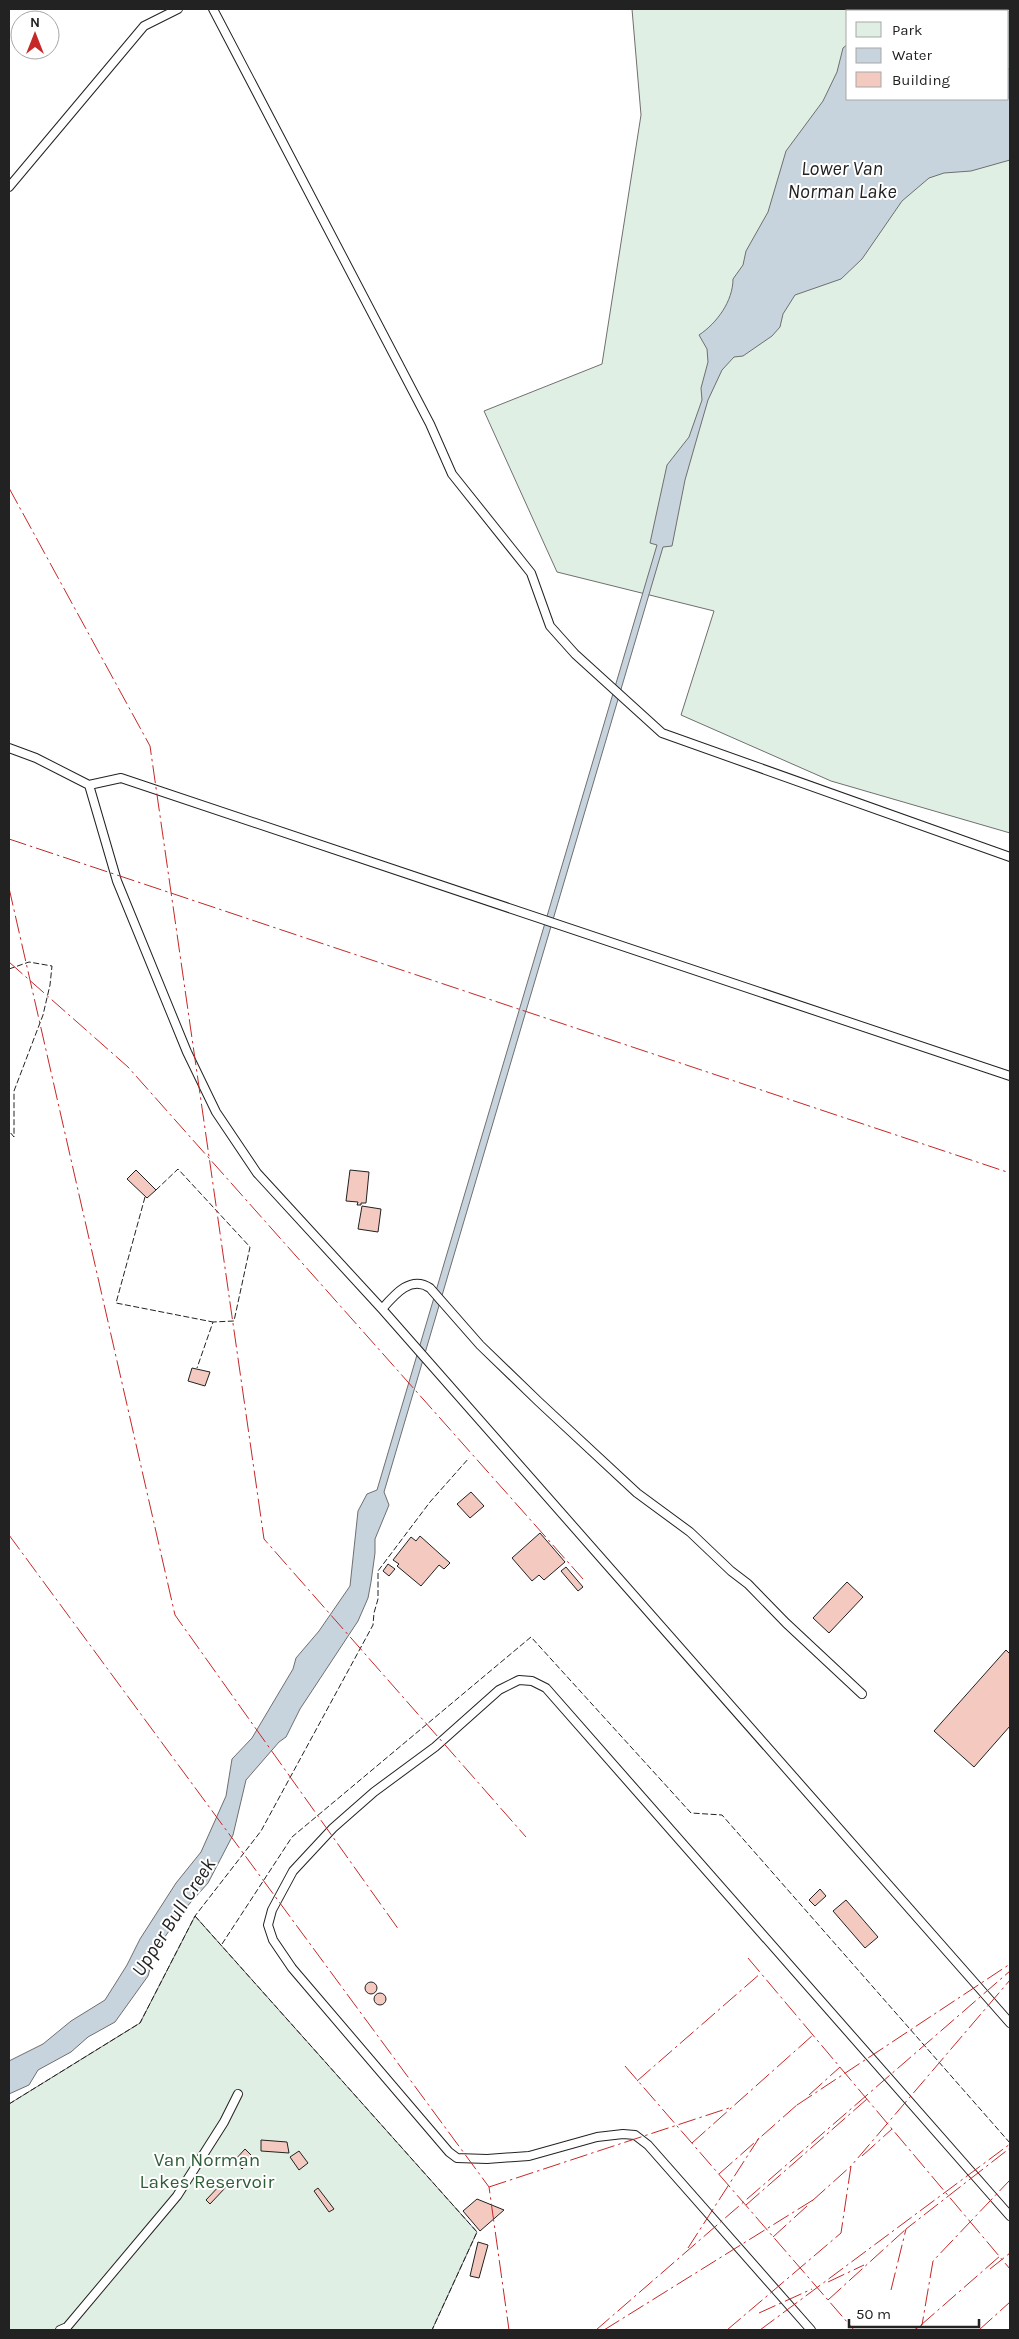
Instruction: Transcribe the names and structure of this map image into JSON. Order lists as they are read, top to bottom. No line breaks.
{"water":["Lower Van Norman Lake","Upper Bull Creek"],"parks":["Van Norman Lakes Reservoir"],"legend":["Park","Water","Building"],"scale_bar":"50 m","north":"top"}
